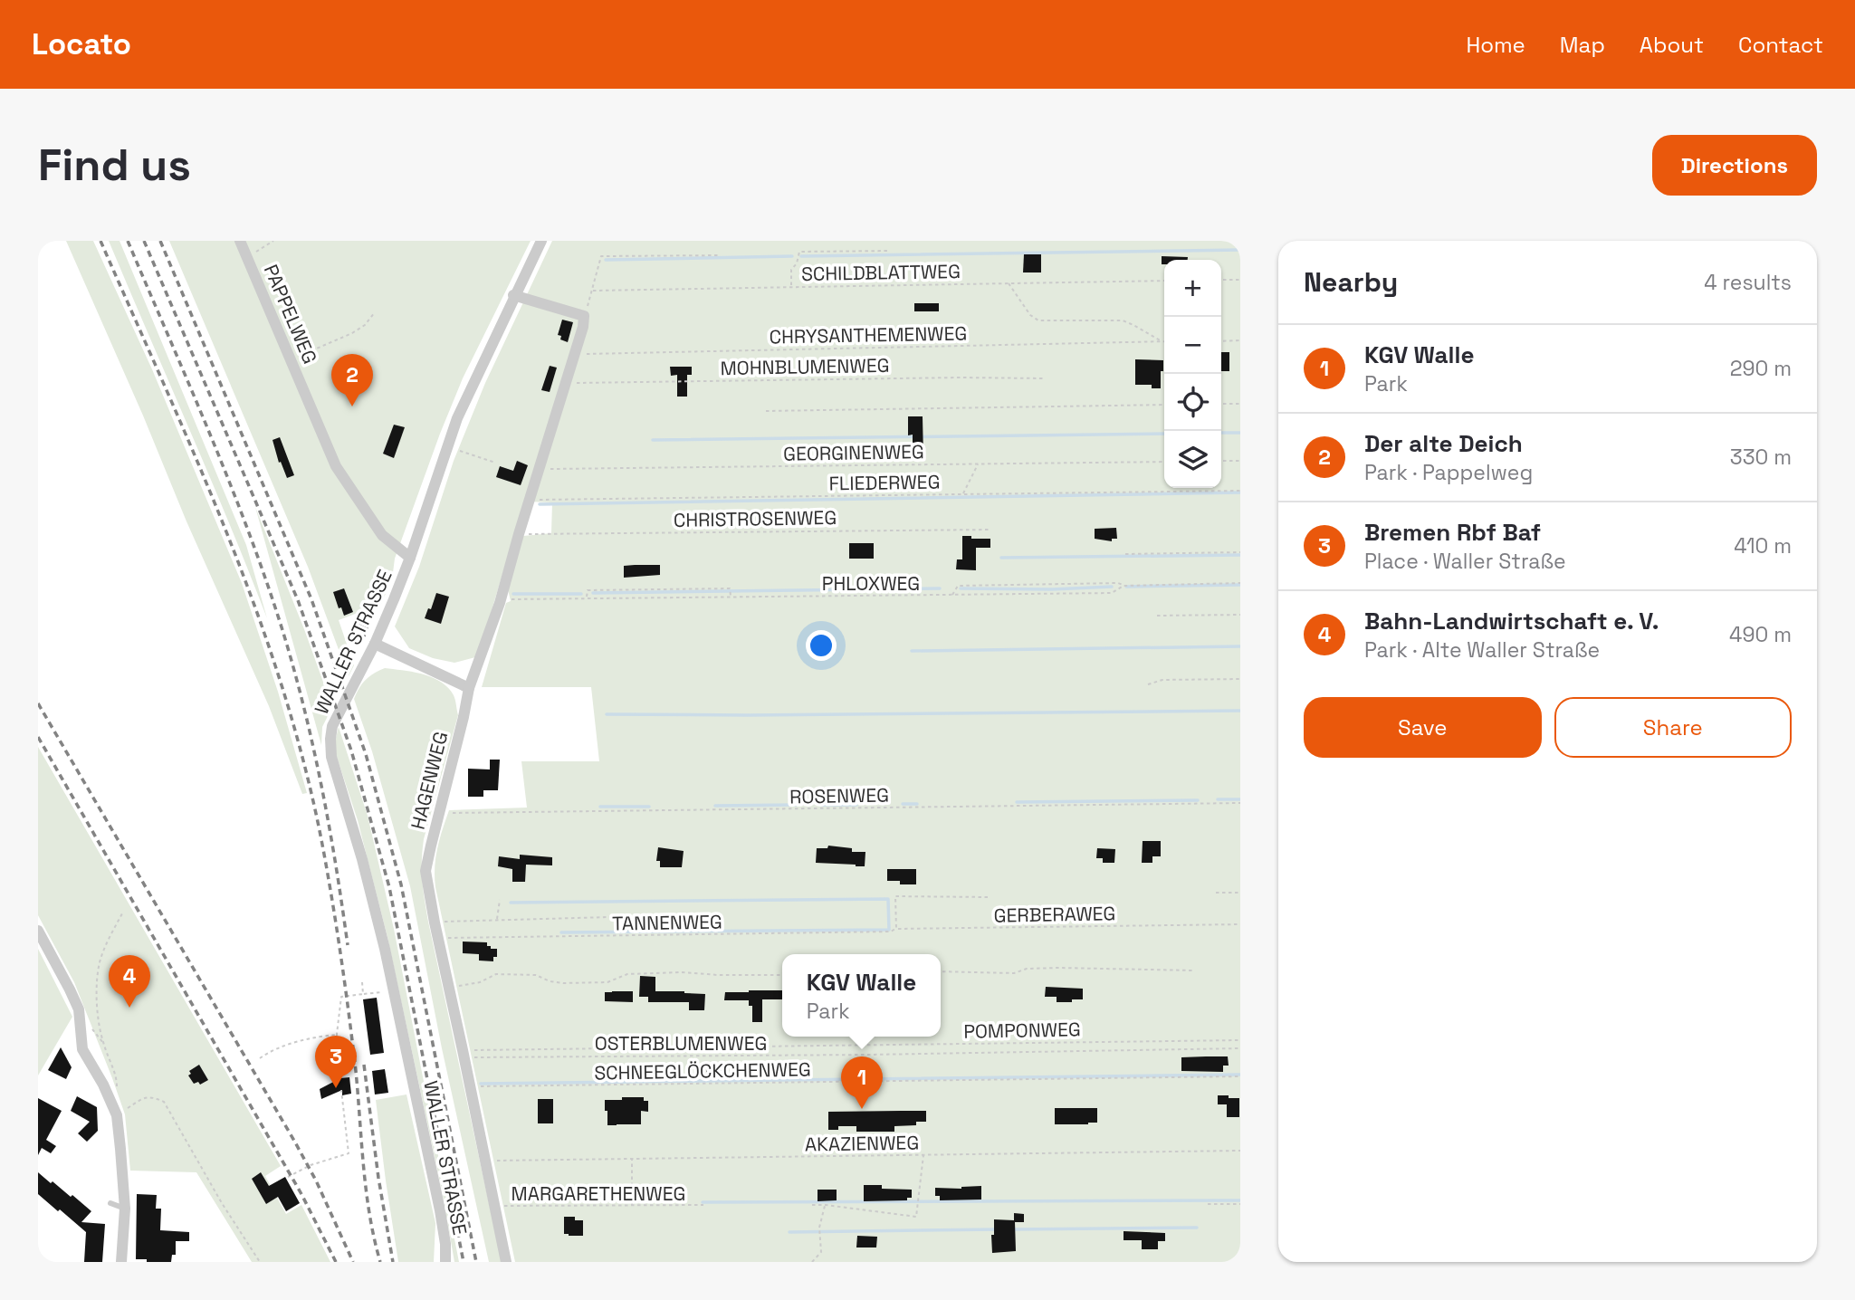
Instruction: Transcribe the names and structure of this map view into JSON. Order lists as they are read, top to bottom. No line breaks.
{"streets":{"street":["PAPPELWEG","WALLER STRASSE","HAGENWEG"],"path":["SCHILDBLATTWEG","CHRYSANTHEMENWEG","MOHNBLUMENWEG","GEORGINENWEG","FLIEDERWEG","CHRISTROSENWEG","PHLOXWEG","ROSENWEG","GERBERAWEG","TANNENWEG","POMPONWEG","OSTERBLUMENWEG","SCHNEEGLÖCKCHENWEG","AKAZIENWEG","MARGARETHENWEG"]},"crossings":[["PAPPELWEG","WALLER STRASSE"],["CHRYSANTHEMENWEG","HAGENWEG"],["MOHNBLUMENWEG","HAGENWEG"],["GEORGINENWEG","HAGENWEG"],["FLIEDERWEG","HAGENWEG"],["CHRISTROSENWEG","HAGENWEG"],["PHLOXWEG","HAGENWEG"],["HAGENWEG","ROSENWEG"],["HAGENWEG","TANNENWEG"],["HAGENWEG","POMPONWEG"],["HAGENWEG","OSTERBLUMENWEG"],["HAGENWEG","SCHNEEGLÖCKCHENWEG"],["HAGENWEG","AKAZIENWEG"],["HAGENWEG","MARGARETHENWEG"],["GERBERAWEG","TANNENWEG"],["POMPONWEG","OSTERBLUMENWEG"]],"page":{"header":"Locato","nav":["Home","Map","About","Contact"],"buttons":["Directions",["Save","Share"]],"title":"Find us","heading":["Nearby","4 results"],"map_buttons":["+","−"],"list":[{"mark":"1","name":"KGV Walle","note":"Park","value":"290 m"},{"mark":"2","name":"Der alte Deich","note":"Park · Pappelweg","value":"330 m"},{"mark":"3","name":"Bremen Rbf Baf","note":"Place · Waller Straße","value":"410 m"},{"mark":"4","name":"Bahn-Landwirtschaft e. V.","note":"Park · Alte Waller Straße","value":"490 m"}],"pins":["2","4","3","1"],"popup":["KGV Walle","Park"]}}
